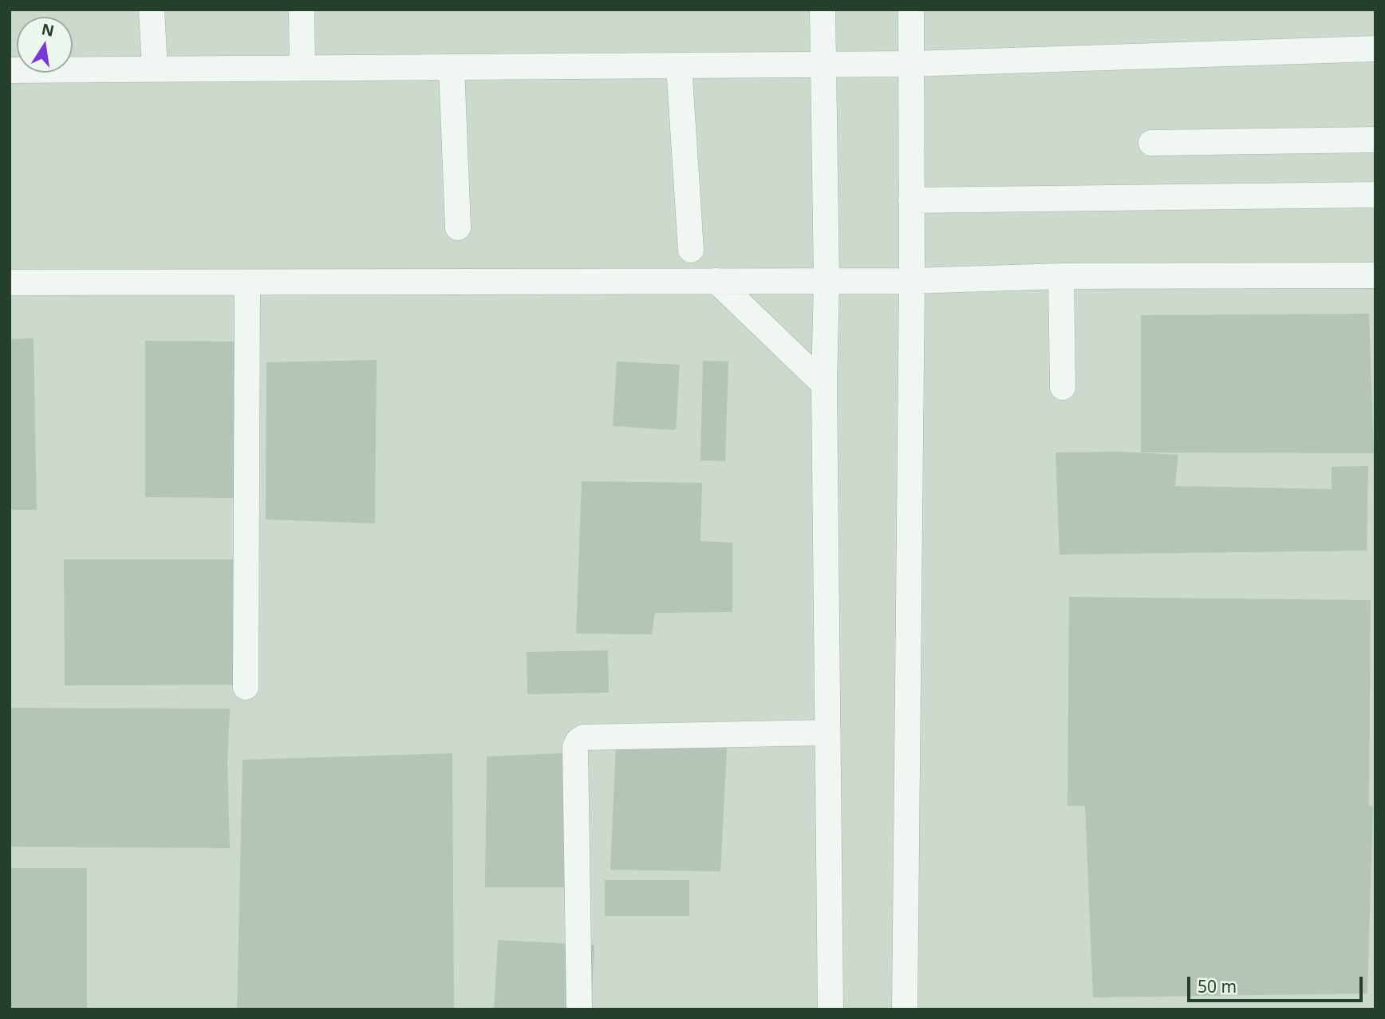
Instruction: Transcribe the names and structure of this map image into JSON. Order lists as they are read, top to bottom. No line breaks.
{"scale_bar":"50 m","north":"top"}
